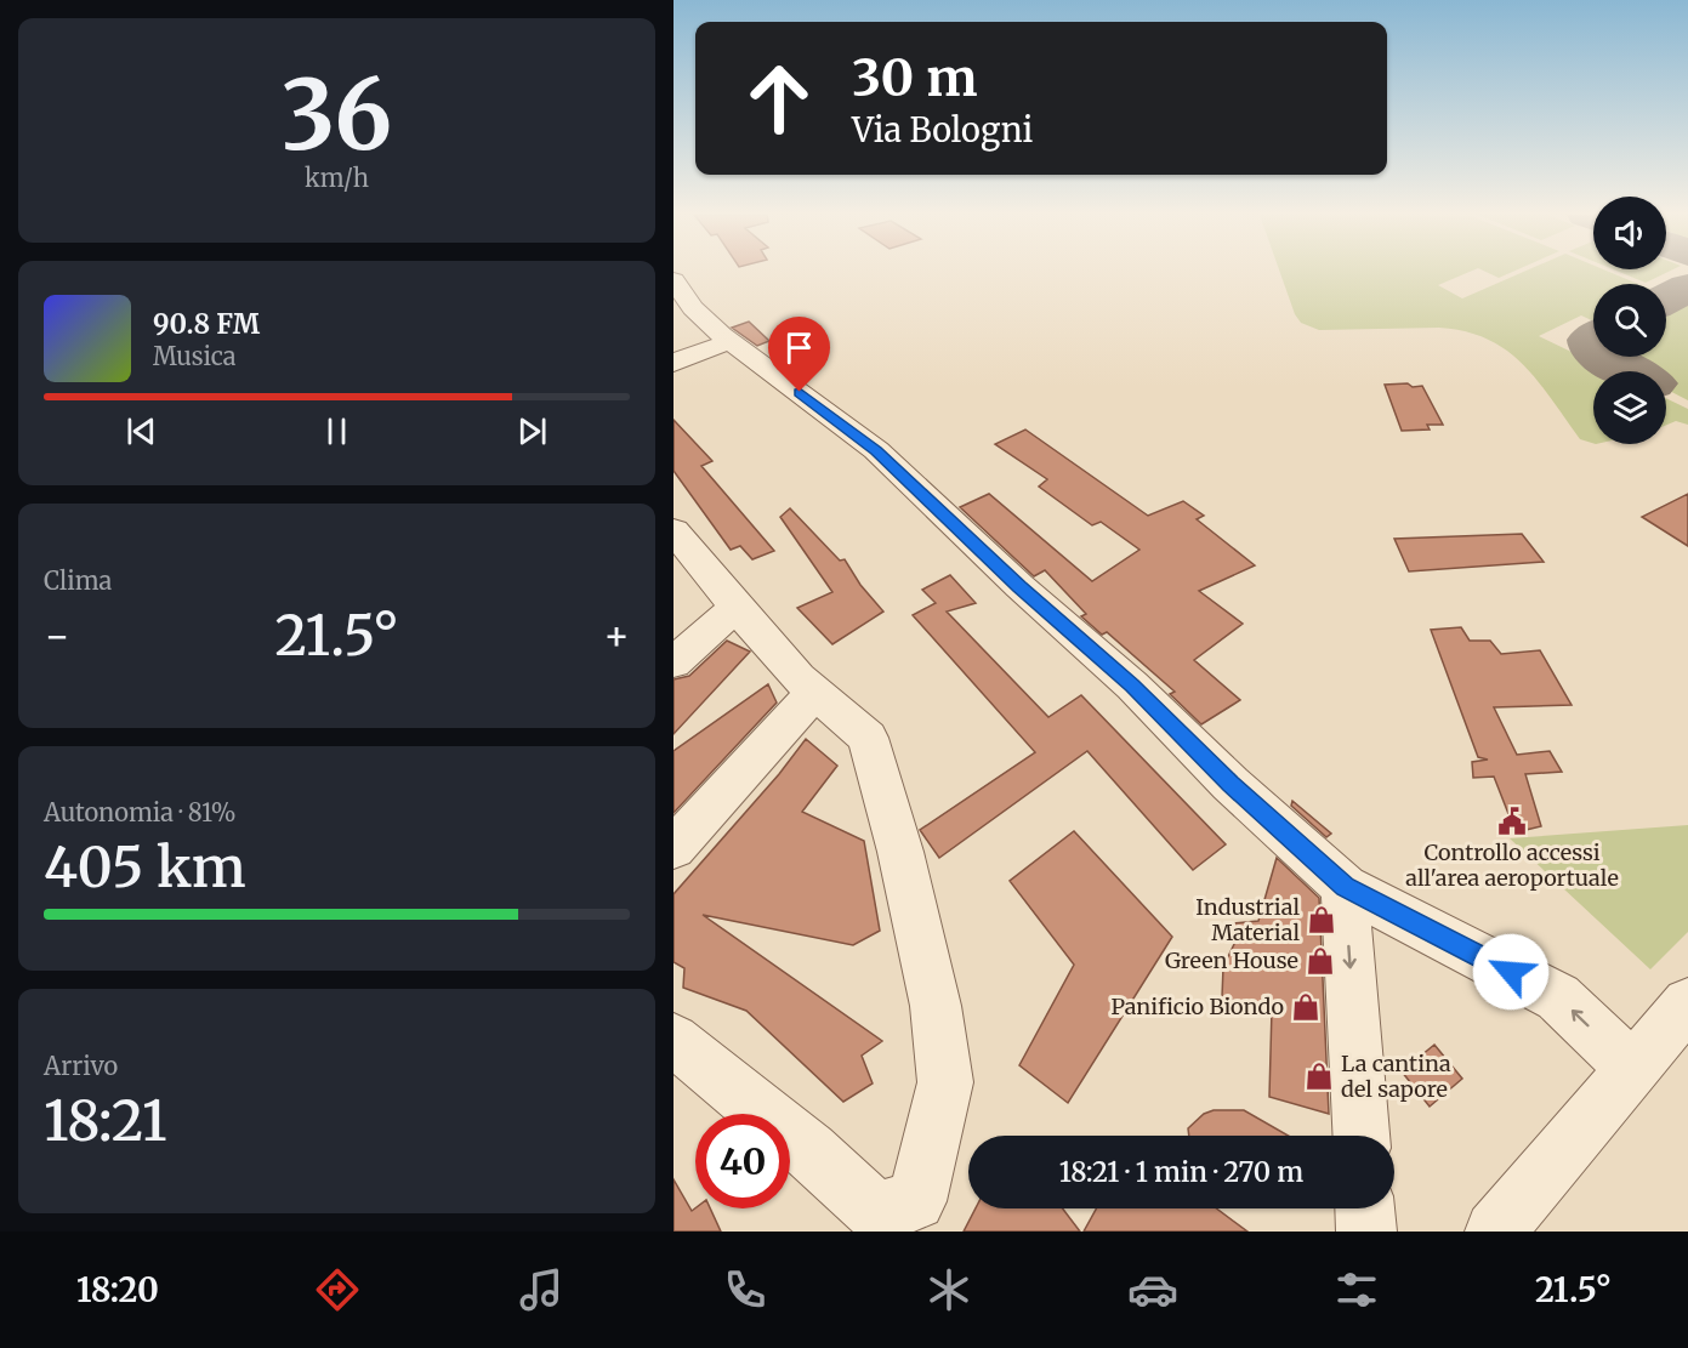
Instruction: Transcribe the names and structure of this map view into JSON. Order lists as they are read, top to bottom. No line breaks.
{"places":{"public building":["Controllo accessi all'area aeroportuale"],"shop":["Industrial Material","Green House","Panificio Biondo","La cantina del sapore"]},"page":{"tile":[["36","km/h"],"Clima",["Autonomia · 81%","405 km"],["Arrivo","18:21"]],"turn":["30 m","Via Bologni"],"song":["90.8 FM","Musica"],"heat":["−","21.5°","+"],"limit":"40","trip":"18:21 · 1 min · 270 m","tabs":["18:20","21.5°"]}}
